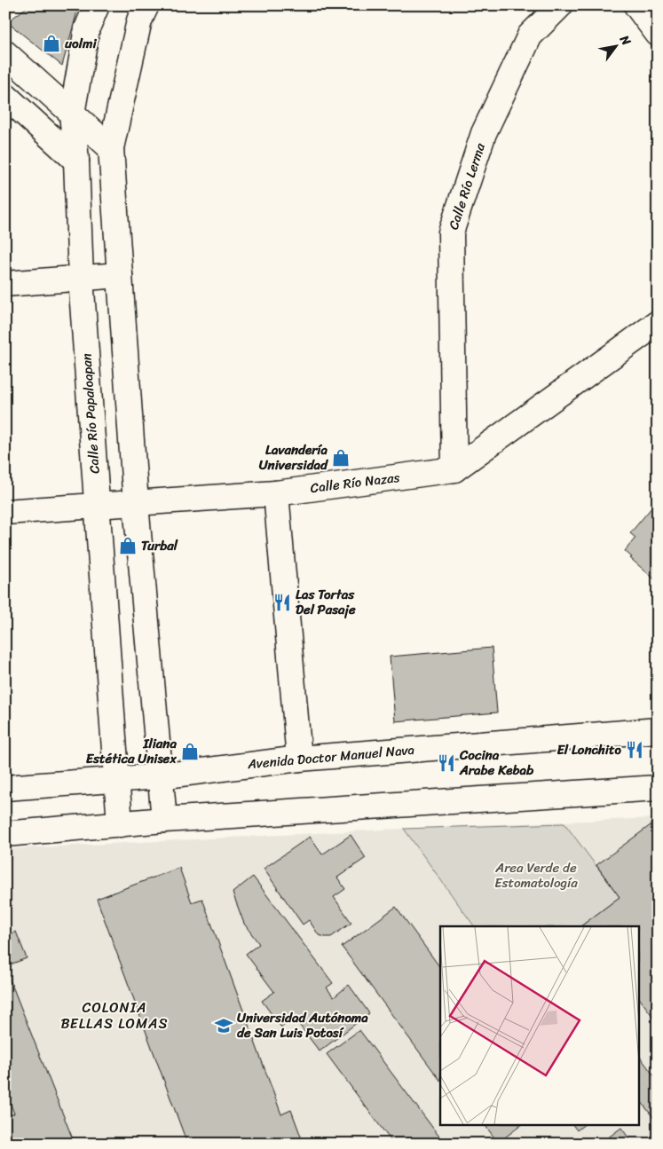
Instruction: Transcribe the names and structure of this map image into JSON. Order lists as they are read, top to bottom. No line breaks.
{"streets":{"street":["Calle Río Lerma","Calle Río Papaloapan","Calle Río Nazas","Avenida Doctor Manuel Nava"]},"crossings":[["Calle Río Lerma","Calle Río Nazas"],["Calle Río Papaloapan","Calle Río Nazas"],["Calle Río Papaloapan","Avenida Doctor Manuel Nava"]],"districts":["COLONIA BELLAS LOMAS"],"parks":["Area Verde de Estomatología"],"places":{"shop":["uolmi","Lavandería Universidad","Turbal","Iliana Estética Unisex"],"restaurant":["Las Tortas Del Pasaje","El Lonchito","Cocina Arabe Kebab"],"school or university":["Universidad Autónoma de San Luis Potosí"]},"north":"top right"}
